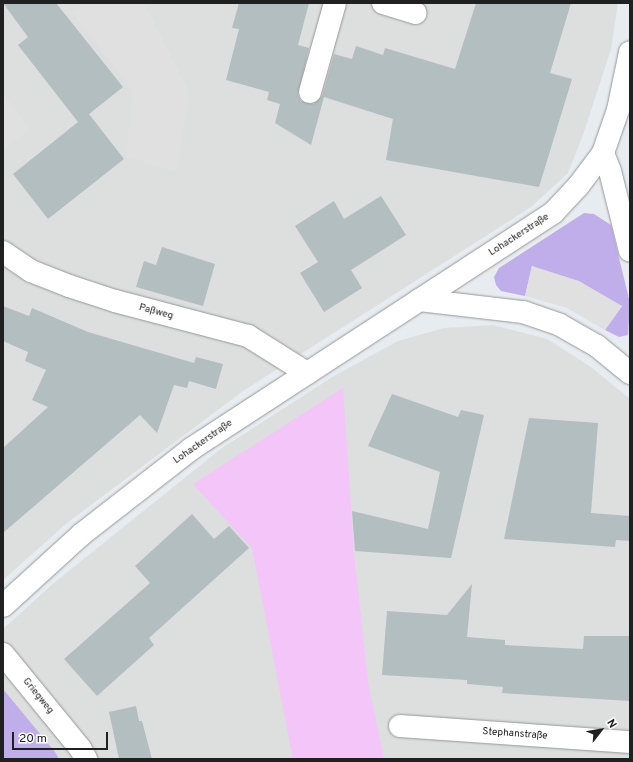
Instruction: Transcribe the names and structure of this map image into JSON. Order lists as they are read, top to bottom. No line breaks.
{"streets":{"street":["Lohackerstraße","Paßweg","Griegweg","Stephanstraße"]},"crossings":[["Lohackerstraße","Paßweg"]],"scale_bar":"20 m","north":"top right"}
